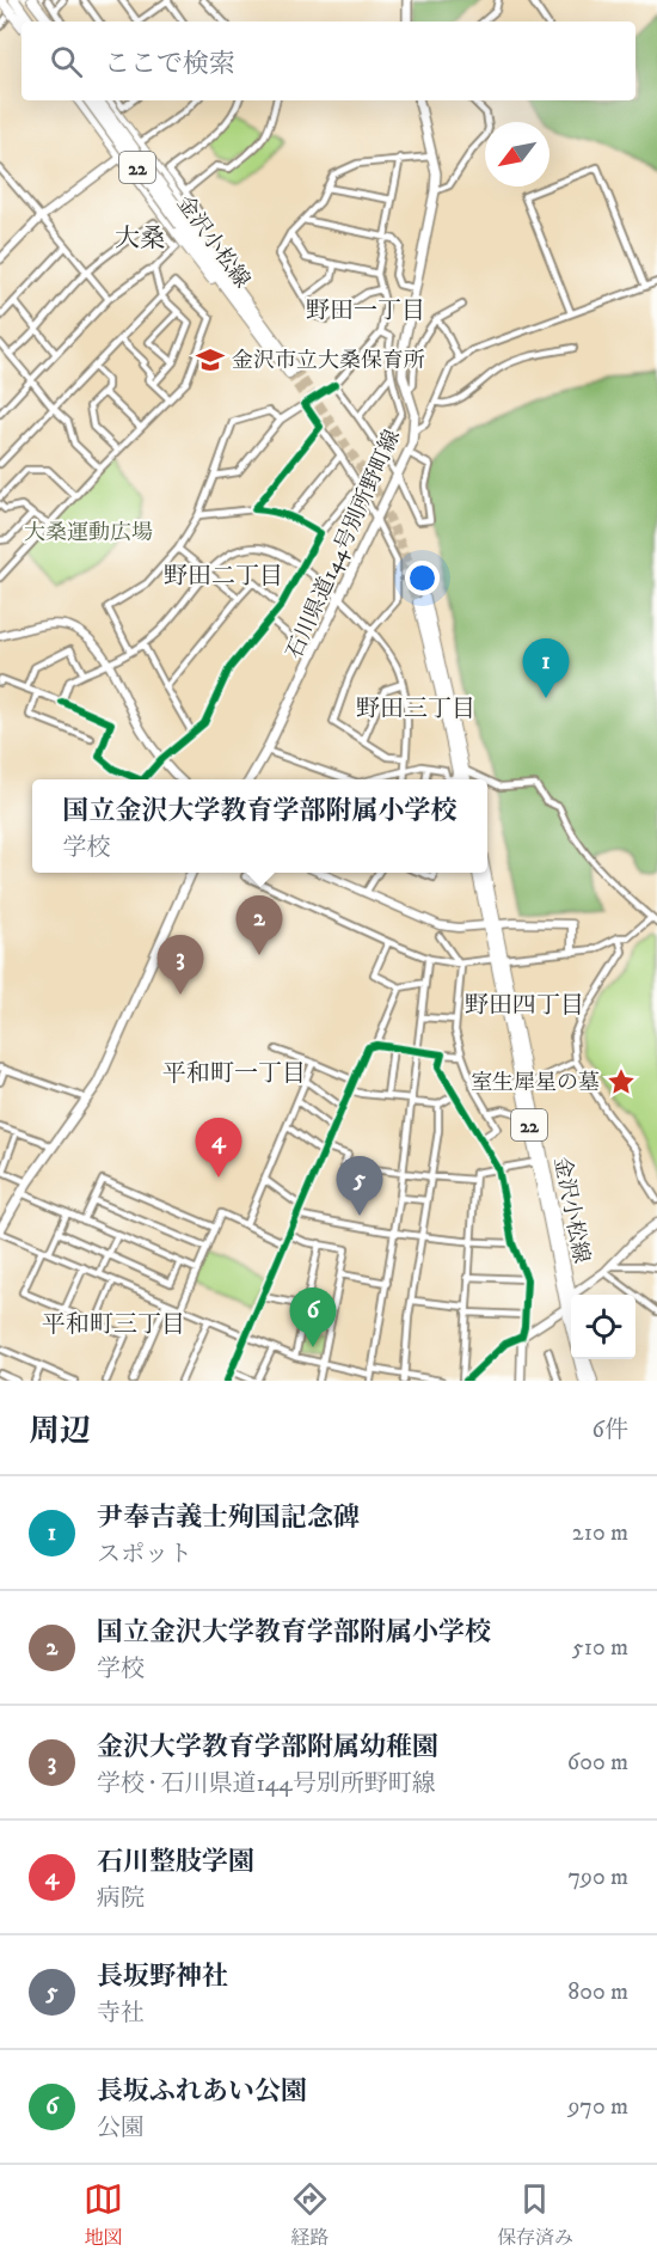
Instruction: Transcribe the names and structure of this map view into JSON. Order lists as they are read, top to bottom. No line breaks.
{"streets":{"main road":["22","金沢小松線","石川県道144号別所野町線"]},"crossings":[["22","金沢小松線"]],"districts":["大桑","野田一丁目","野田二丁目","野田三丁目","野田四丁目","平和町一丁目","平和町三丁目"],"parks":["大桑運動広場"],"places":{"school or university":["金沢市立大桑保育所"],"place":["室生犀星の墓"]},"north":"bottom left","page":{"search":"ここで検索","pins":["1","2","3","4","5","6"],"popup":["国立金沢大学教育学部附属小学校","学校"],"heading":["周辺","6件"],"list":[{"mark":"1","name":"尹奉吉義士殉国記念碑","note":"スポット","value":"210 m"},{"mark":"2","name":"国立金沢大学教育学部附属小学校","note":"学校","value":"510 m"},{"mark":"3","name":"金沢大学教育学部附属幼稚園","note":"学校 · 石川県道144号別所野町線","value":"600 m"},{"mark":"4","name":"石川整肢学園","note":"病院","value":"790 m"},{"mark":"5","name":"長坂野神社","note":"寺社","value":"800 m"},{"mark":"6","name":"長坂ふれあい公園","note":"公園","value":"970 m"}],"nav":["地図","経路","保存済み"]}}
